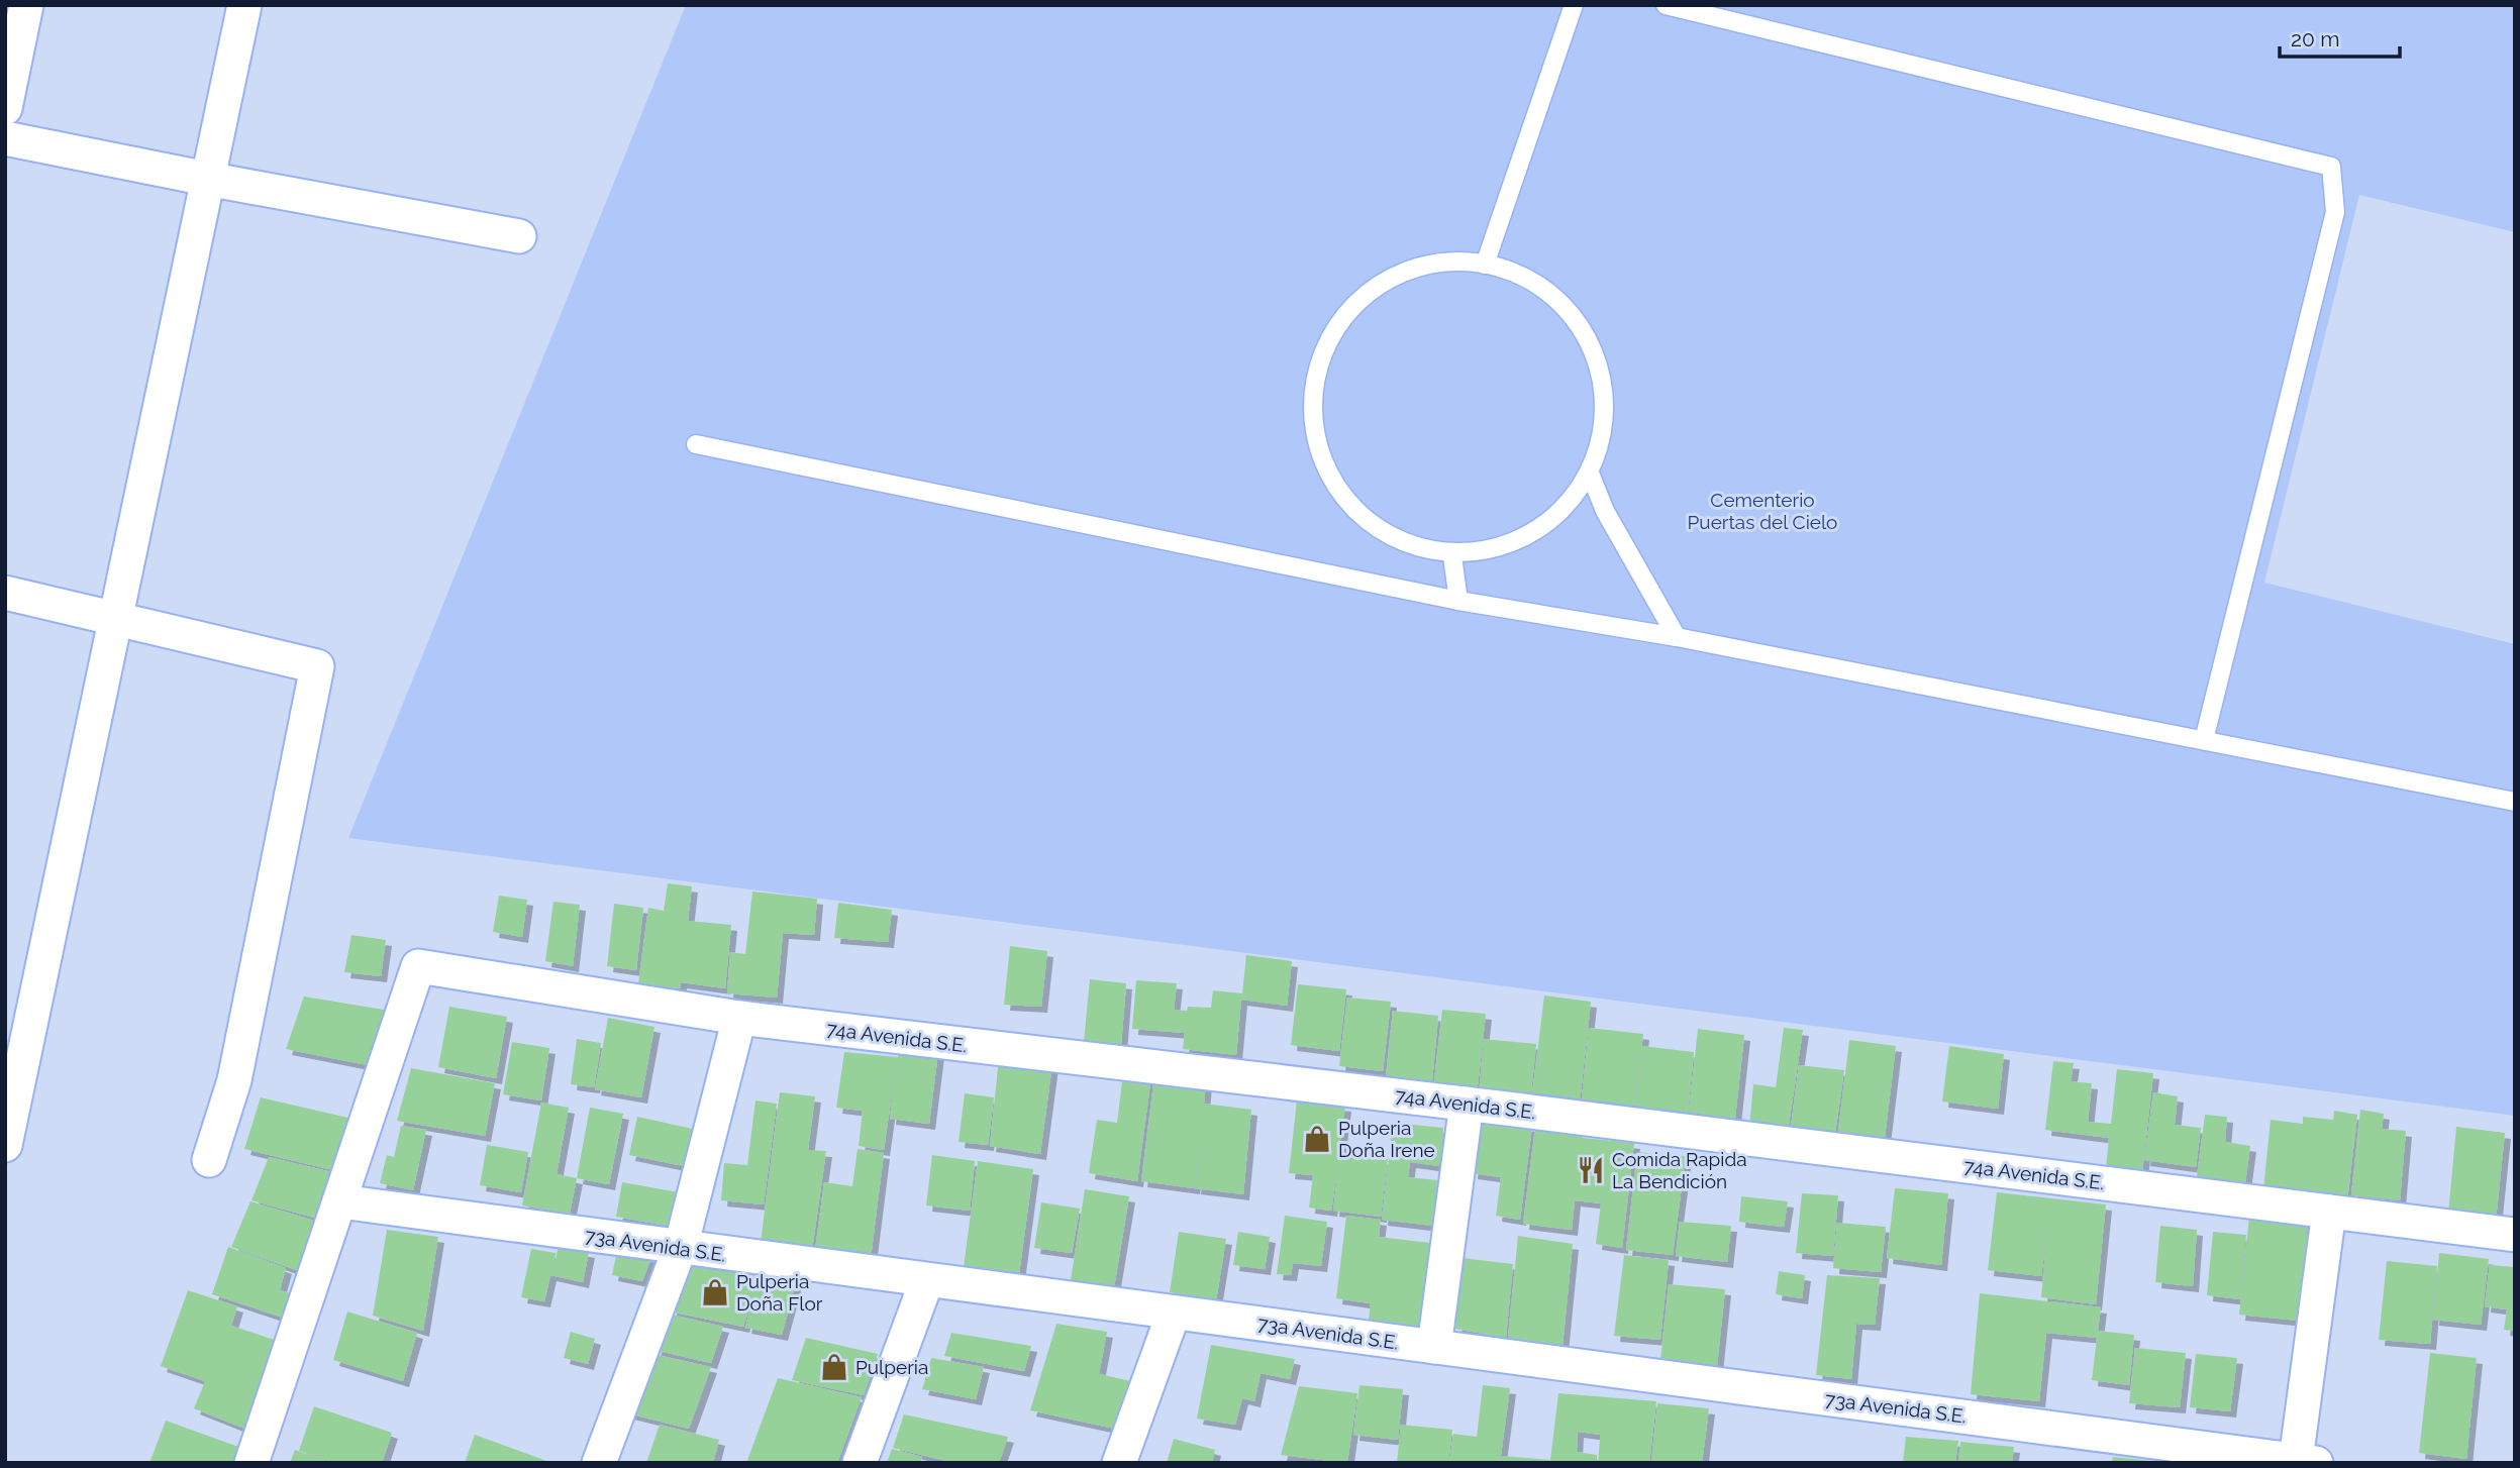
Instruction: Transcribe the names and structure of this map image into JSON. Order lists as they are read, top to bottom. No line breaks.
{"streets":{"street":["74a Avenida S.E.","73a Avenida S.E."]},"crossings":[["74a Avenida S.E.","73a Avenida S.E."]],"parks":["Cementerio Puertas del Cielo"],"places":{"shop":["Pulperia Doña Irene","Pulperia Doña Flor","Pulperia"],"restaurant":["Comida Rapida La Bendición"]},"scale_bar":"20 m"}
